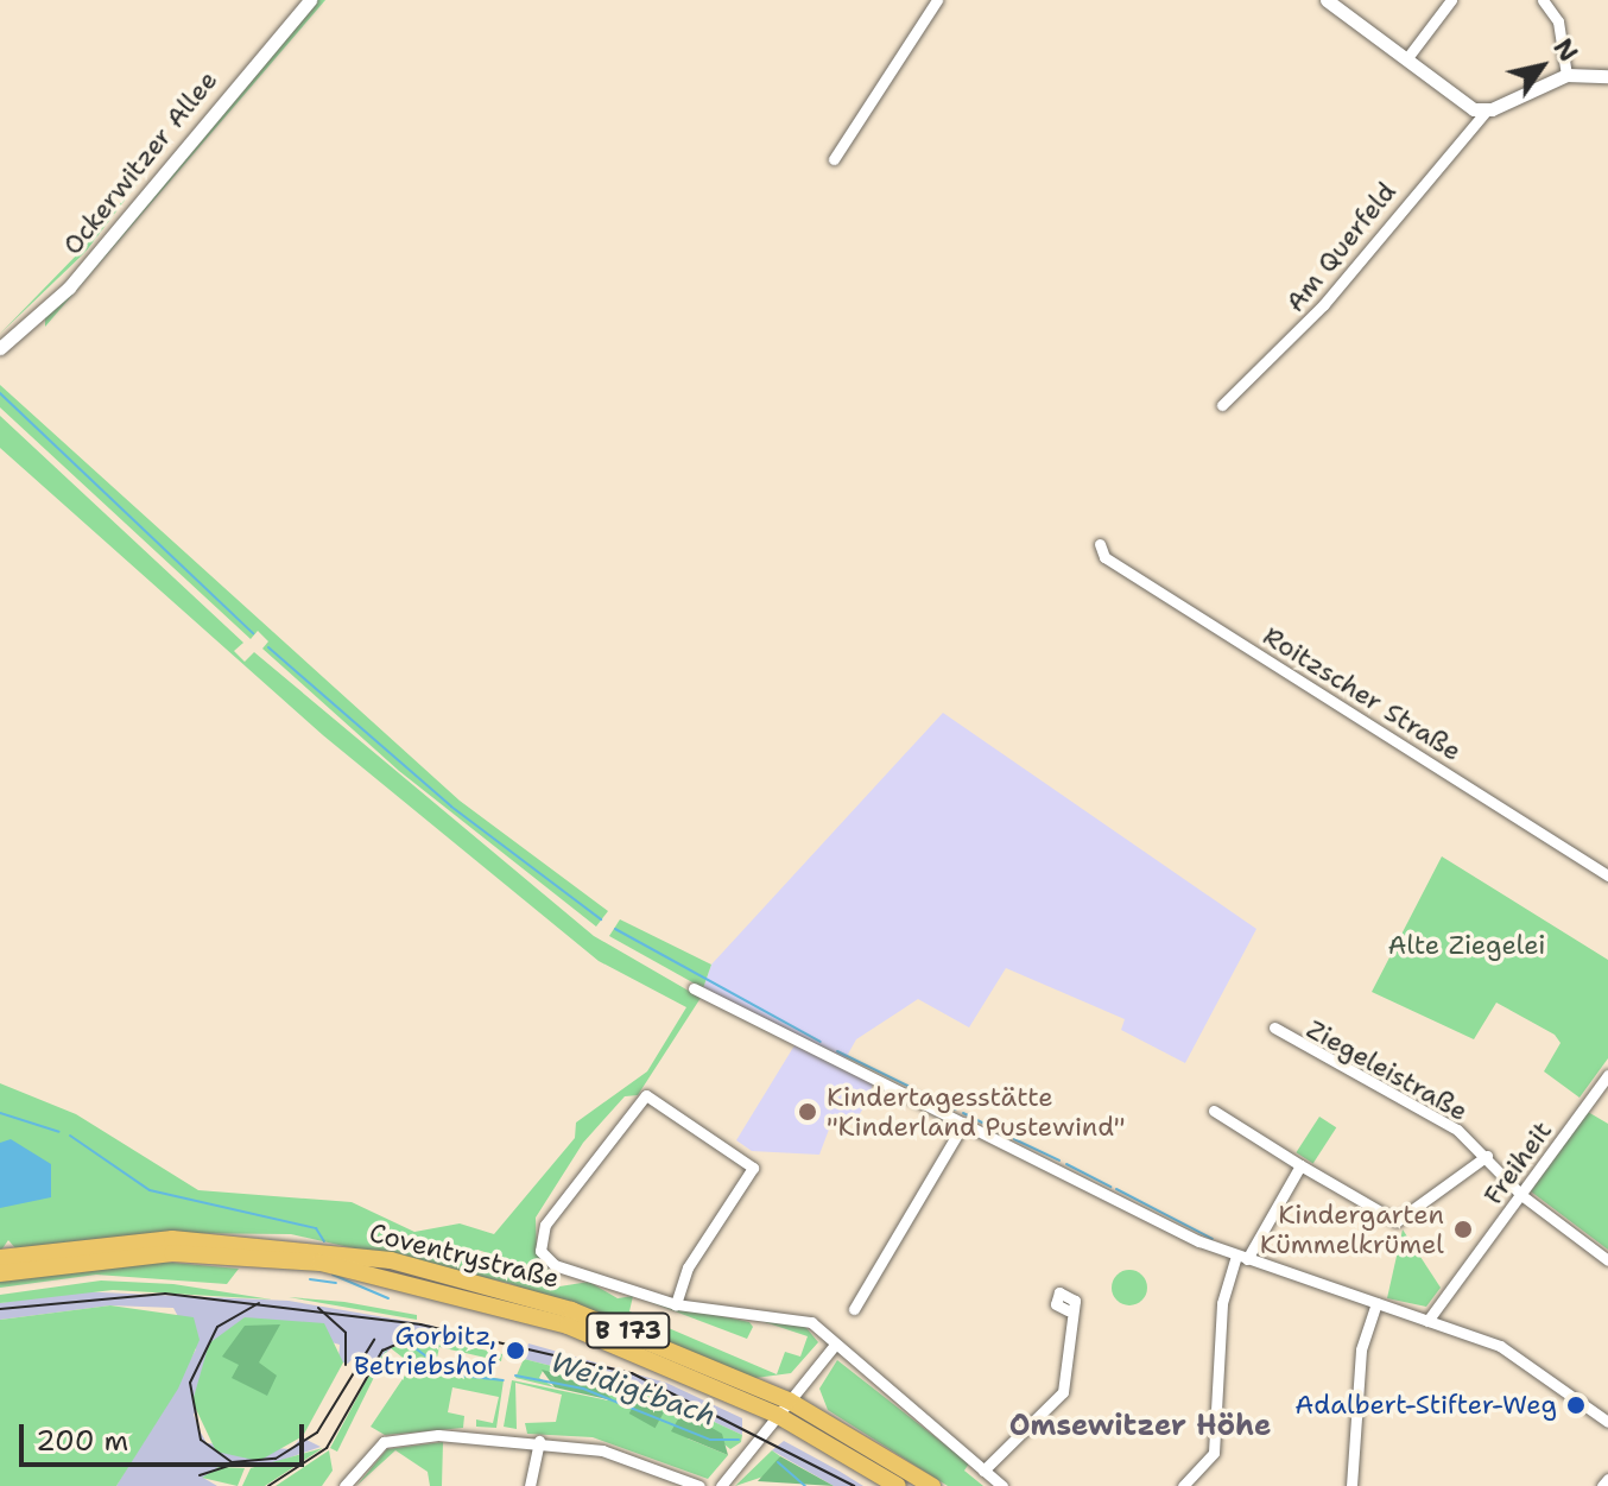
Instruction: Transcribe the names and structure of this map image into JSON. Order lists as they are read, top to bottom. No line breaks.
{"streets":{"main road":["Coventrystraße","B 173"],"street":["Ockerwitzer Allee","Am Querfeld","Roitzscher Straße","Ziegeleistraße","Freiheit"]},"crossings":[["Ziegeleistraße","Freiheit"]],"districts":["Omsewitzer Höhe"],"water":["Weidigtbach"],"parks":["Alte Ziegelei"],"places":["Kindertagesstätte \"Kinderland Pustewind\"","Kindergarten Kümmelkrümel","Gorbitz, Betriebshof","Adalbert-Stifter-Weg"],"scale_bar":"200 m","north":"top right"}
